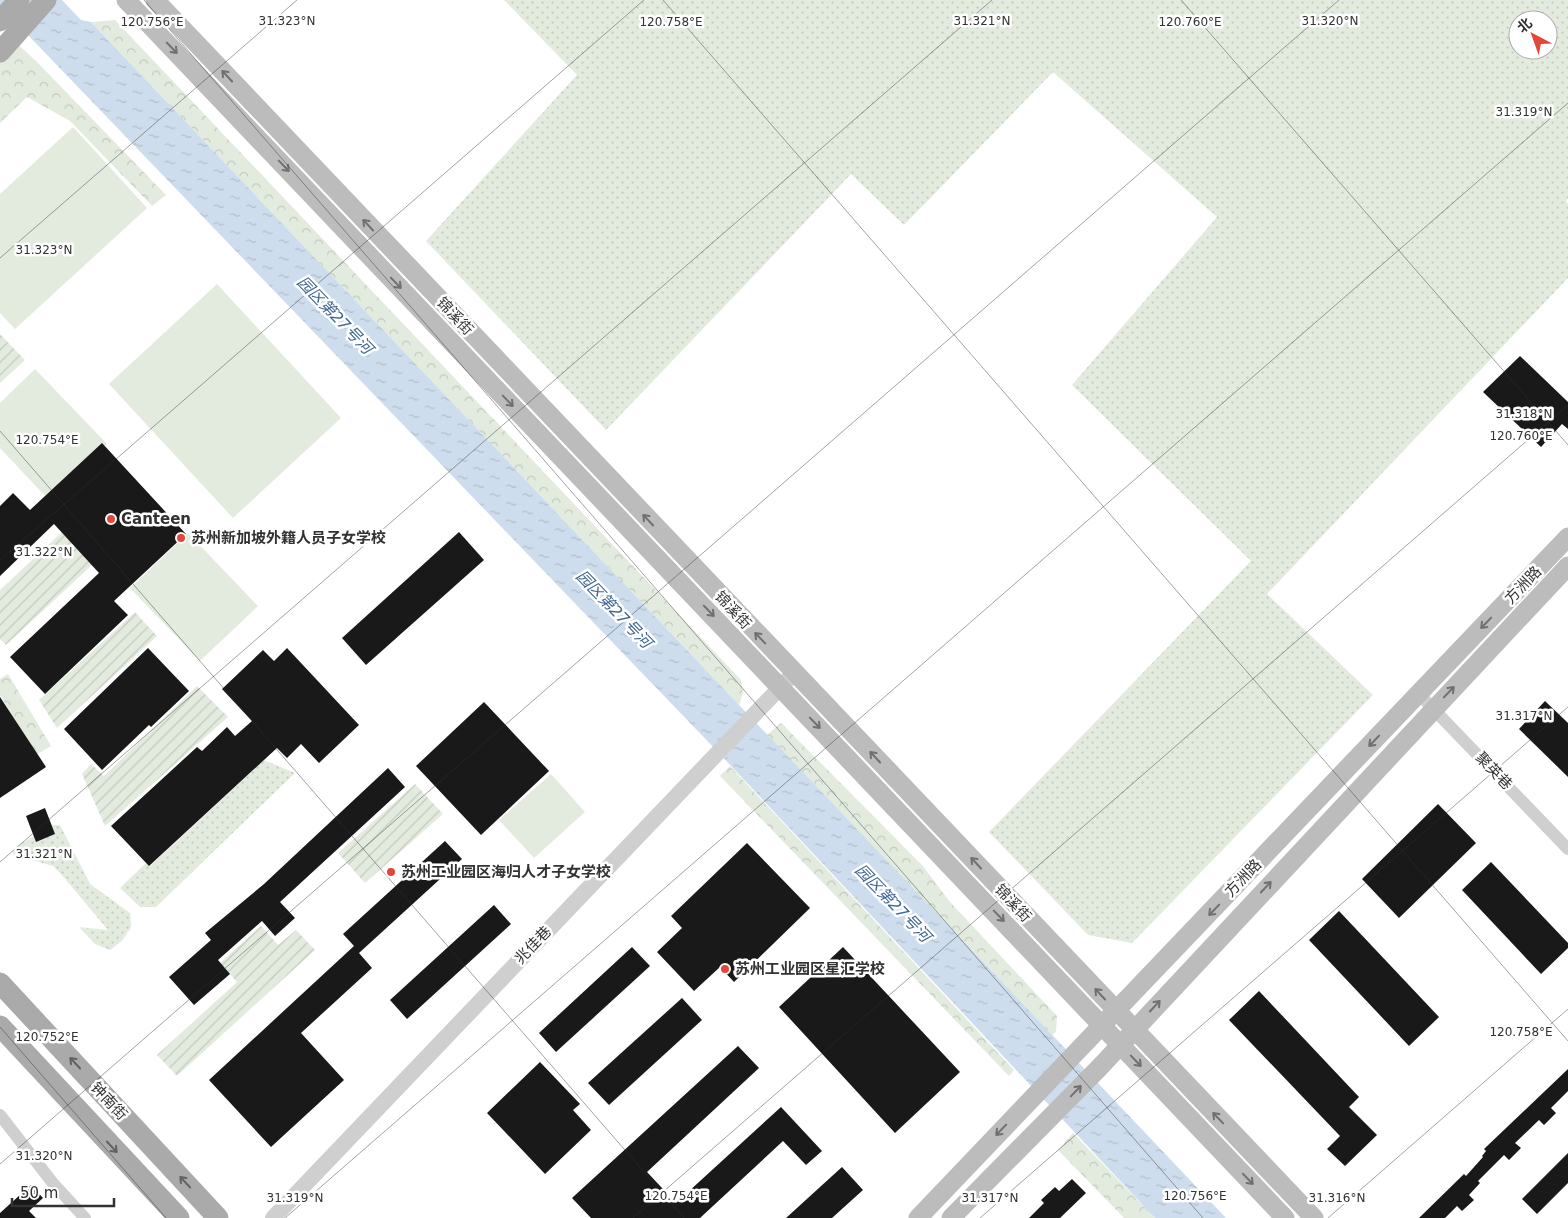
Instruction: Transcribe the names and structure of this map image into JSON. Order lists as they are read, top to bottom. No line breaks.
{"streets":{"main road":["锦溪街","方洲路","钟南街"],"street":["聚英巷","兆佳巷"]},"crossings":[["锦溪街","方洲路"],["锦溪街","兆佳巷"],["方洲路","聚英巷"]],"water":["园区第27号河"],"places":["Canteen","苏州新加坡外籍人员子女学校","苏州工业园区海归人才子女学校","苏州工业园区星汇学校"],"scale_bar":"50 m","north":"top left","coordinates":["31.323°N","31.320°N","31.321°N","120.756°E","120.758°E","120.760°E","31.319°N","31.318°N","120.754°E","31.322°N","31.317°N","120.752°E","31.316°N"]}
